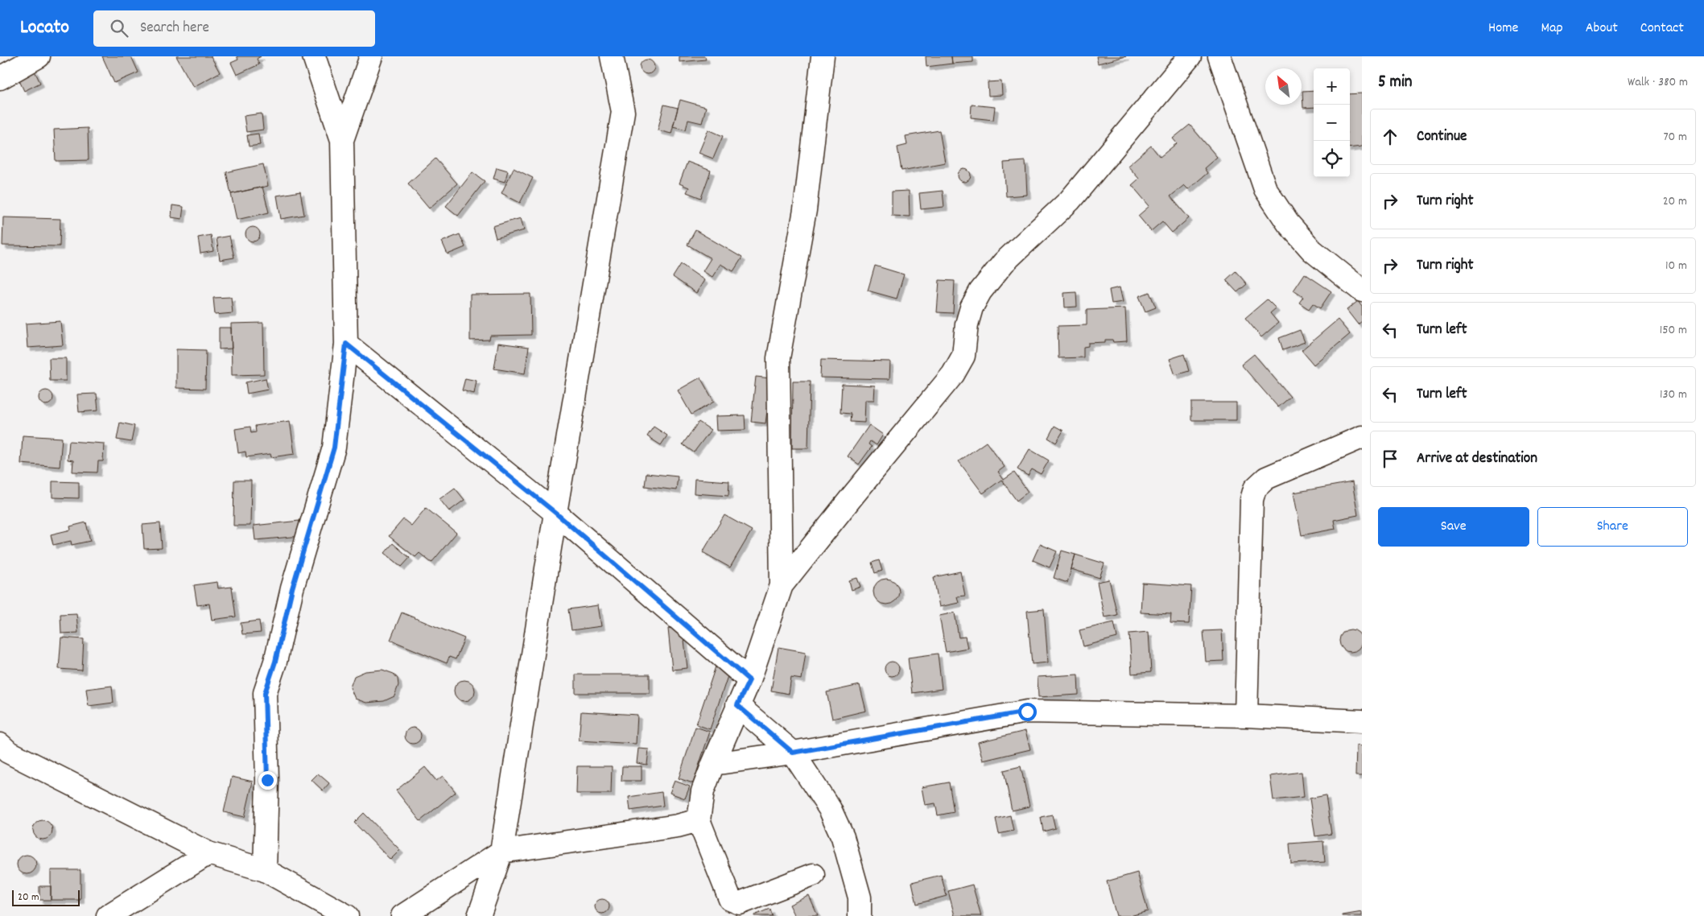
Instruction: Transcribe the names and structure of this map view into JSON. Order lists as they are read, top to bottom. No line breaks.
{"scale_bar":"20 m","north":"top left","page":{"header":"Locato","search":"Search here","nav":["Home","Map","About","Contact"],"heading":["5 min","Walk · 380 m"],"map_buttons":["+","−"],"list":[["Continue","70 m"],["Turn right","20 m"],["Turn right","10 m"],["Turn left","150 m"],["Turn left","130 m"],"Arrive at destination"],"buttons":["Save","Share"],"scale":"20 m"}}
